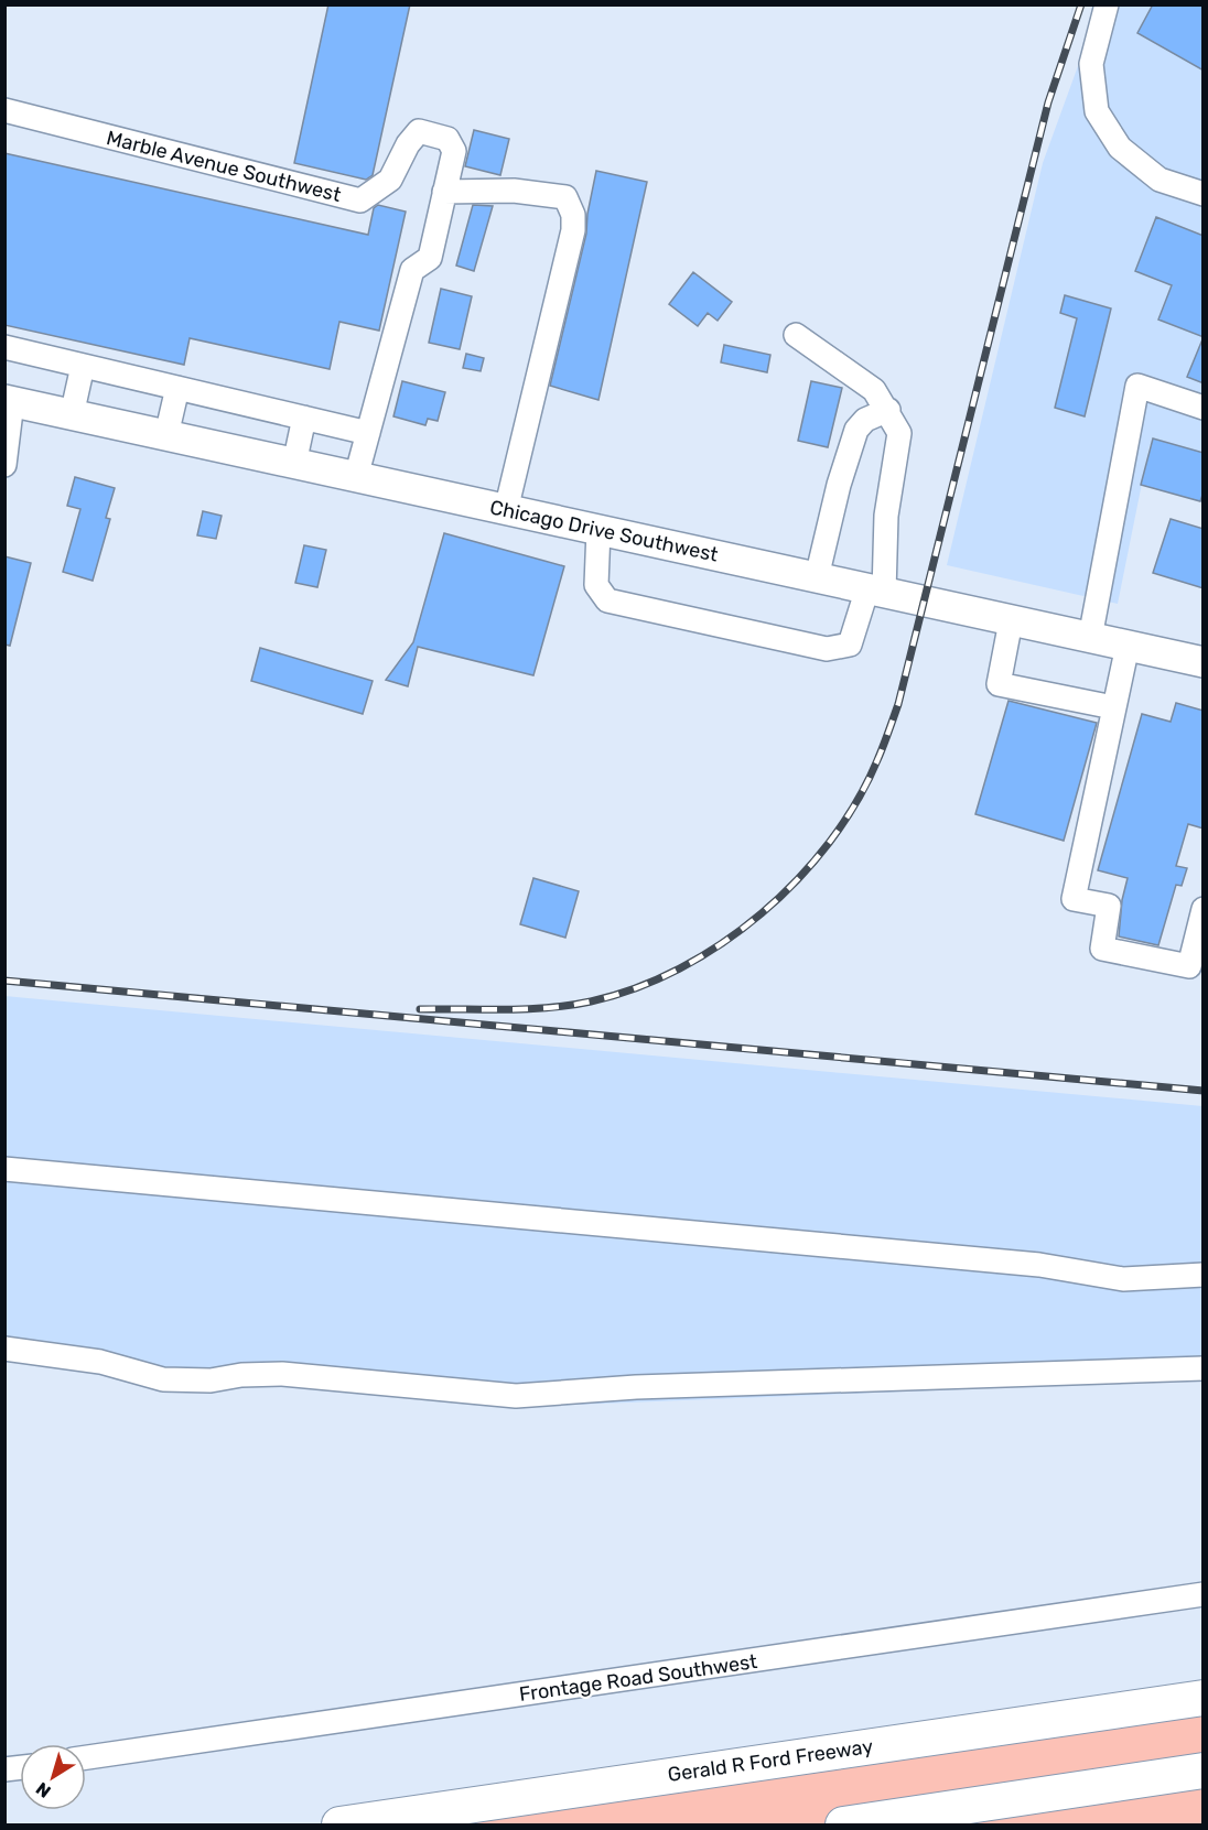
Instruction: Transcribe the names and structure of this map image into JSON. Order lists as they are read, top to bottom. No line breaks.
{"streets":{"highway":["Gerald R Ford Freeway"],"main road":["Chicago Drive Southwest"],"street":["Marble Avenue Southwest","Frontage Road Southwest"]},"crossings":[["Marble Avenue Southwest","Chicago Drive Southwest"]],"north":"bottom left"}
